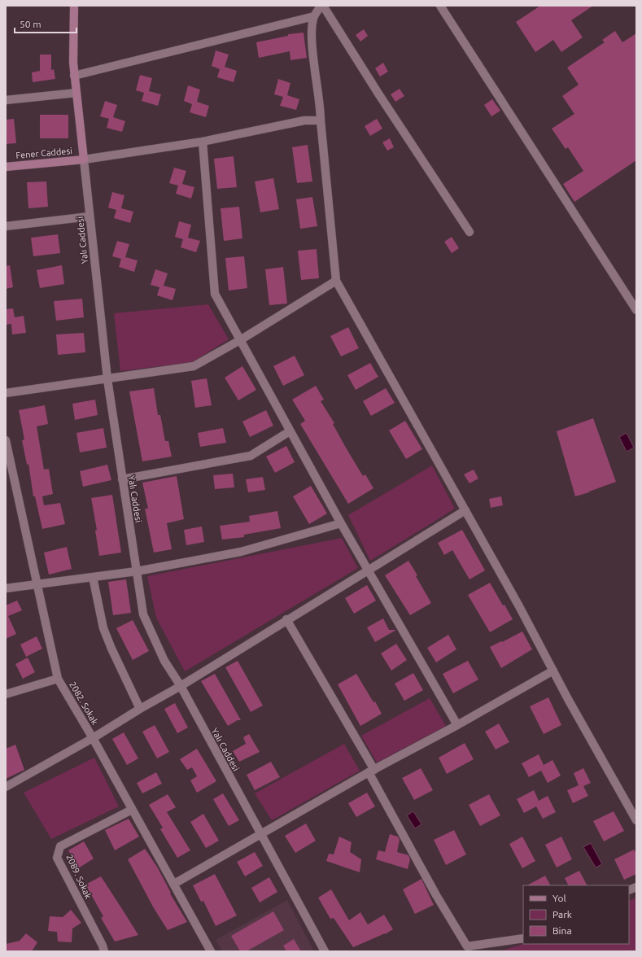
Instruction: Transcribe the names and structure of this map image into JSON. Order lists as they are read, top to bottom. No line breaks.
{"streets":{"street":["Fener Caddesi","Yalı Caddesi","2082. Sokak","2089. Sokak"]},"crossings":[["Fener Caddesi","Yalı Caddesi"],["2082. Sokak","2089. Sokak"]],"legend":["Yol","Park","Bina"],"scale_bar":"50 m"}
